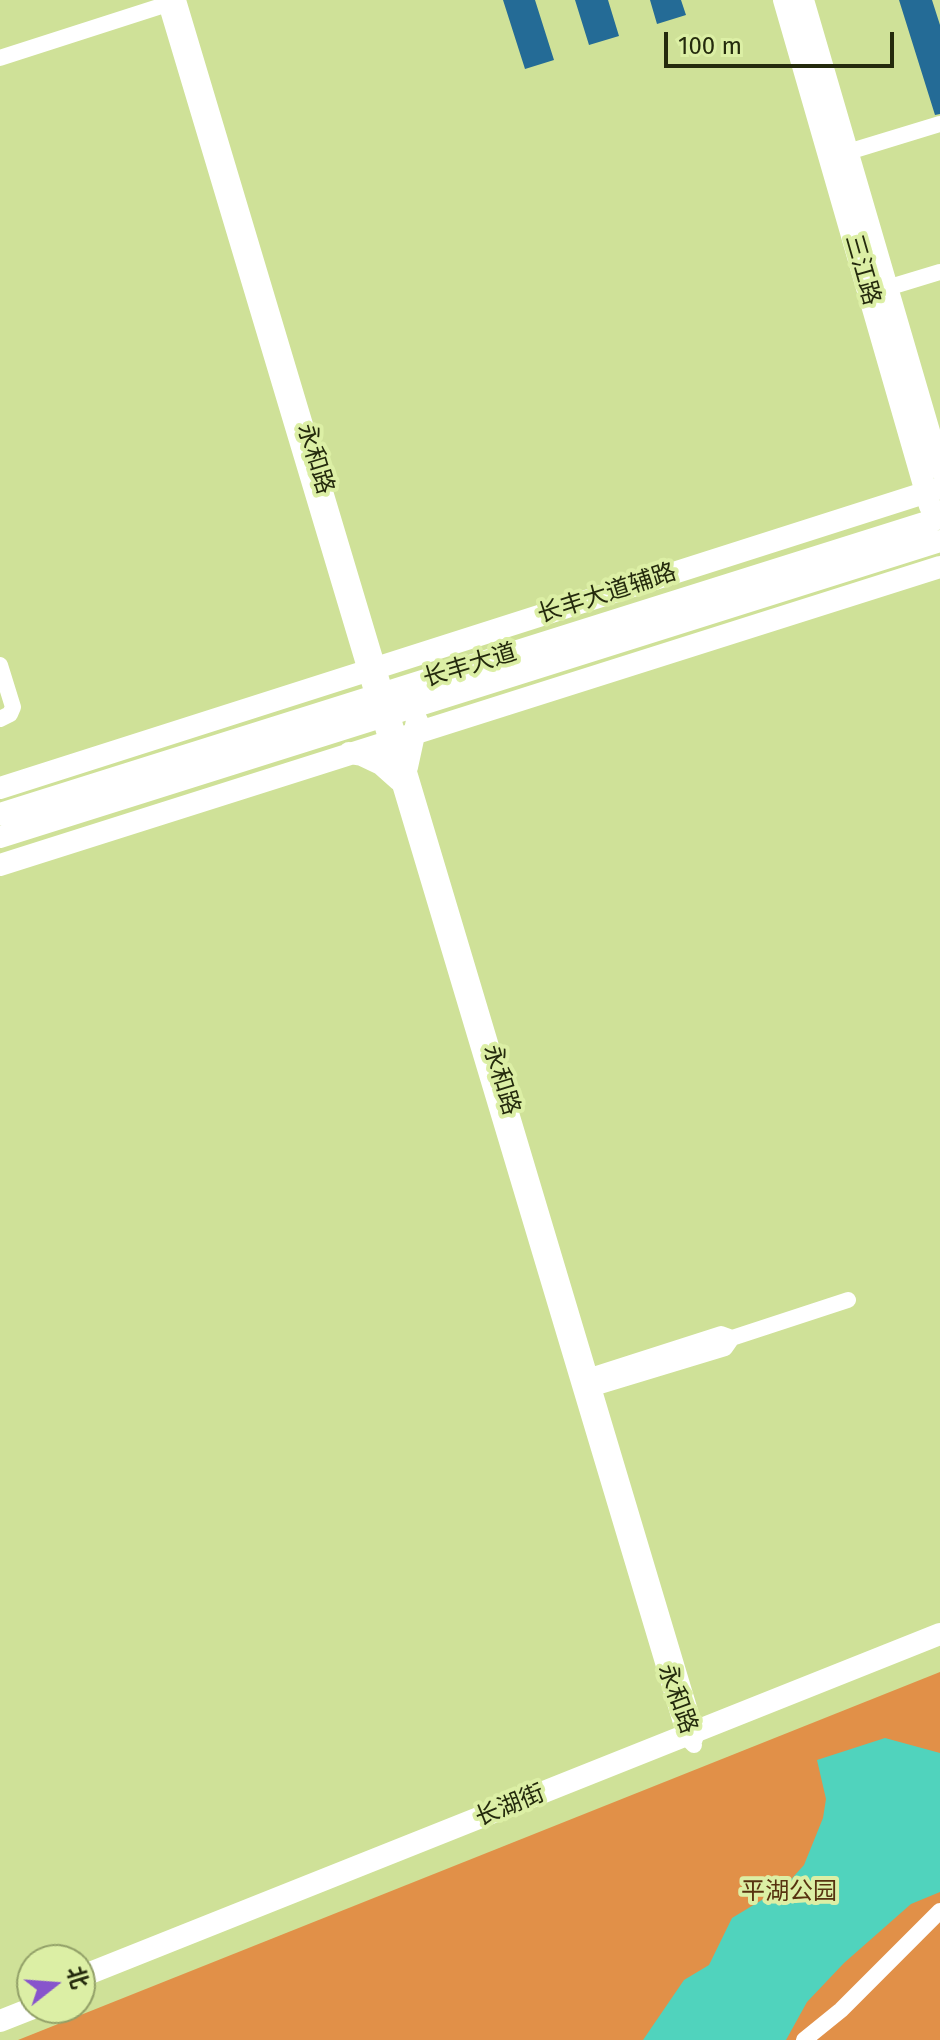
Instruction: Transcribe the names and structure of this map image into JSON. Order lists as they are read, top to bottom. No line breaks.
{"streets":{"main road":["三江路","长丰大道辅路","长丰大道","长湖街"],"street":["永和路"]},"crossings":[["三江路","长丰大道辅路"],["三江路","长丰大道"],["永和路","长丰大道辅路"],["永和路","长丰大道"],["永和路","长湖街"]],"parks":["平湖公园"],"scale_bar":"100 m","north":"right"}
